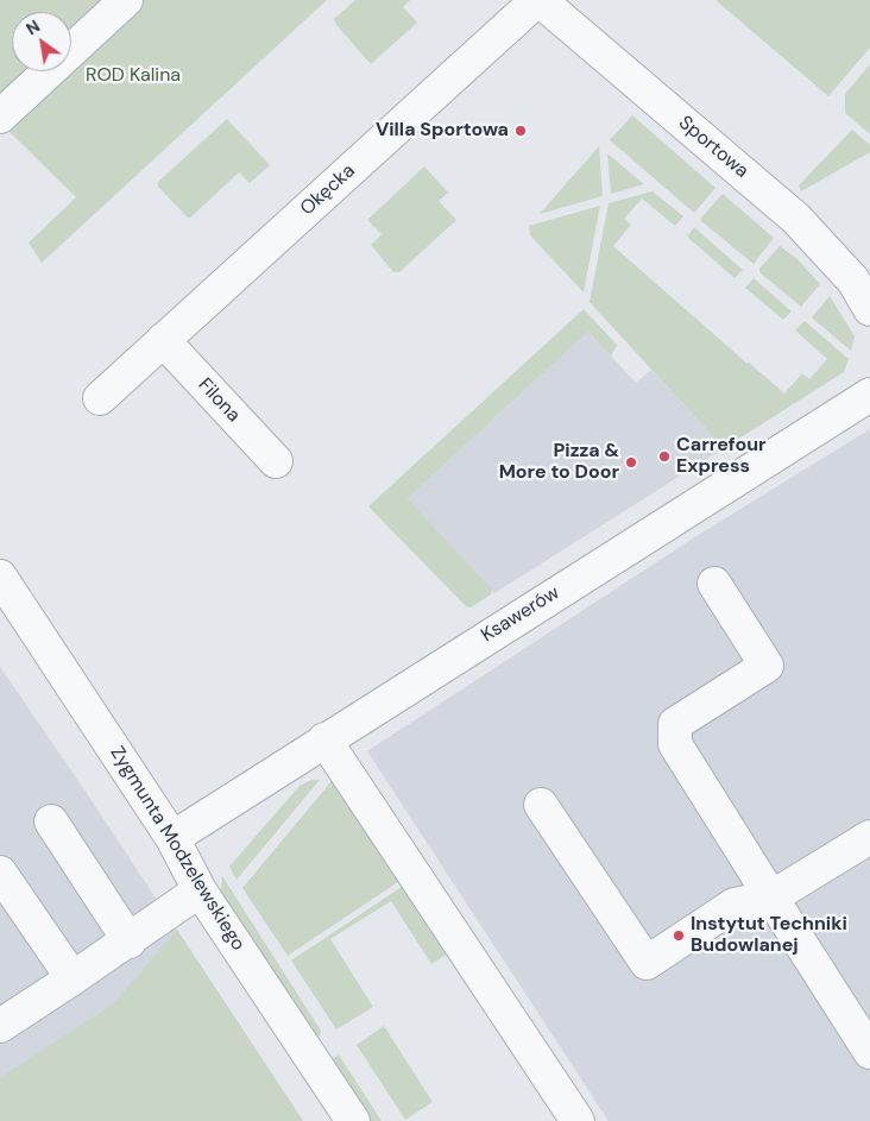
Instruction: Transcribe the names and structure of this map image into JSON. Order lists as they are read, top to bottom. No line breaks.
{"streets":{"street":["Sportowa","Okęcka","Filona","Ksawerów","Zygmunta Modzelewskiego"]},"crossings":[["Sportowa","Okęcka"],["Okęcka","Filona"],["Ksawerów","Zygmunta Modzelewskiego"]],"parks":["ROD Kalina"],"places":["Villa Sportowa","Carrefour Express","Pizza & More to Door","Instytut Techniki Budowlanej"],"north":"top left"}
